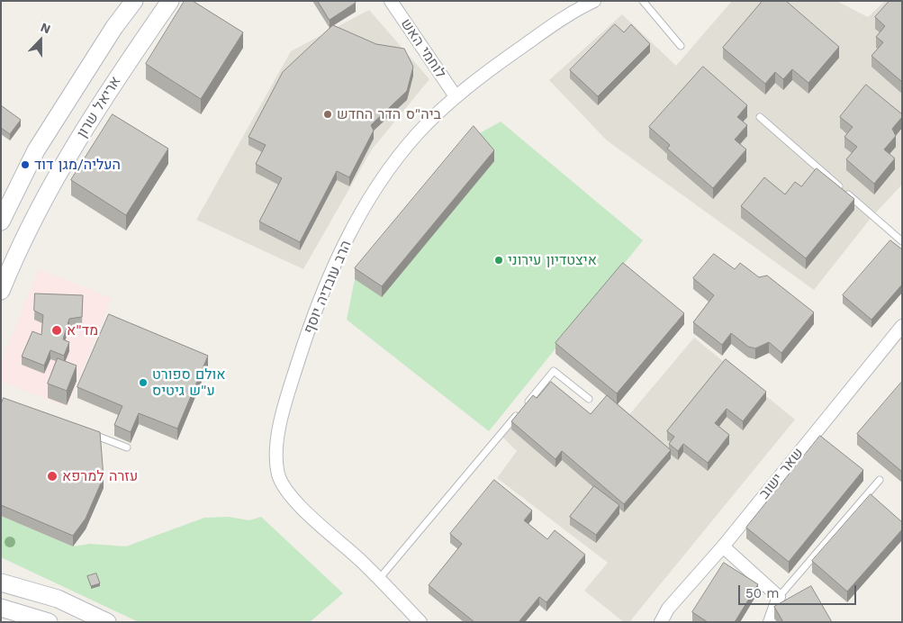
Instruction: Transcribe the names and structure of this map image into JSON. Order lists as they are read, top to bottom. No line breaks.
{"streets":{"main road":["אריאל שרון"],"street":["לוחמי האש","הרב עובדיה יוסף","שאר ישוב"]},"crossings":[["לוחמי האש","הרב עובדיה יוסף"]],"places":["ביה\"ס הדר החדש","העליה/מגן דוד","איצטדיון עירוני","מד\"א","אולם ספורט ע\"ש גיטיס","עזרה למרפא"],"scale_bar":"50 m","north":"top"}
